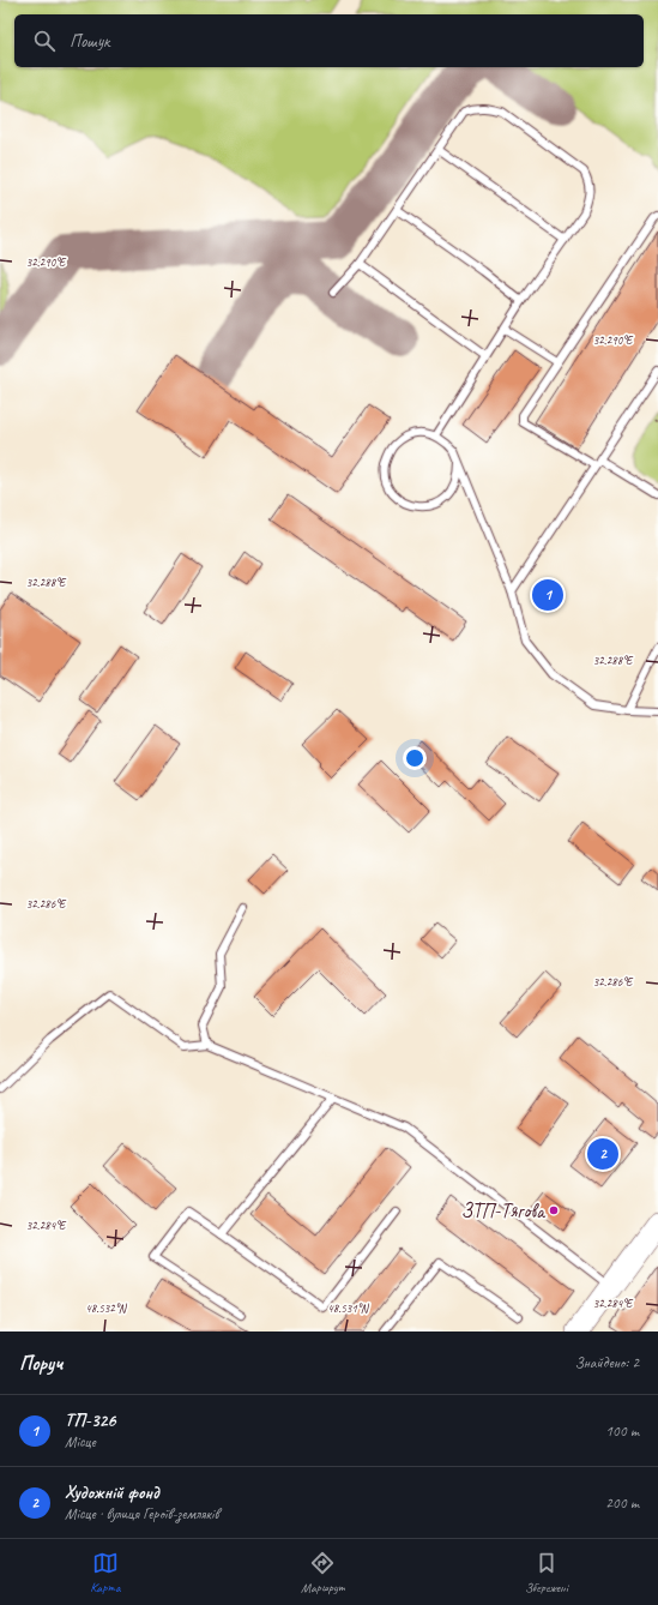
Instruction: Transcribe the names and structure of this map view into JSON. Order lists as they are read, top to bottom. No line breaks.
{"places":["ЗТП-Тягова"],"page":{"search":"Пошук","pins":["1","2"],"heading":["Поруч","Знайдено: 2"],"list":[{"mark":"1","name":"ТП-326","note":"Місце","value":"100 m"},{"mark":"2","name":"Художній фонд","note":"Місце · вулиця Героїв-земляків","value":"200 m"}],"nav":["Карта","Маршрут","Збережені"]},"coordinates":["32.290°E","32.288°E","32.286°E","32.284°E","48.532°N","48.531°N"]}
